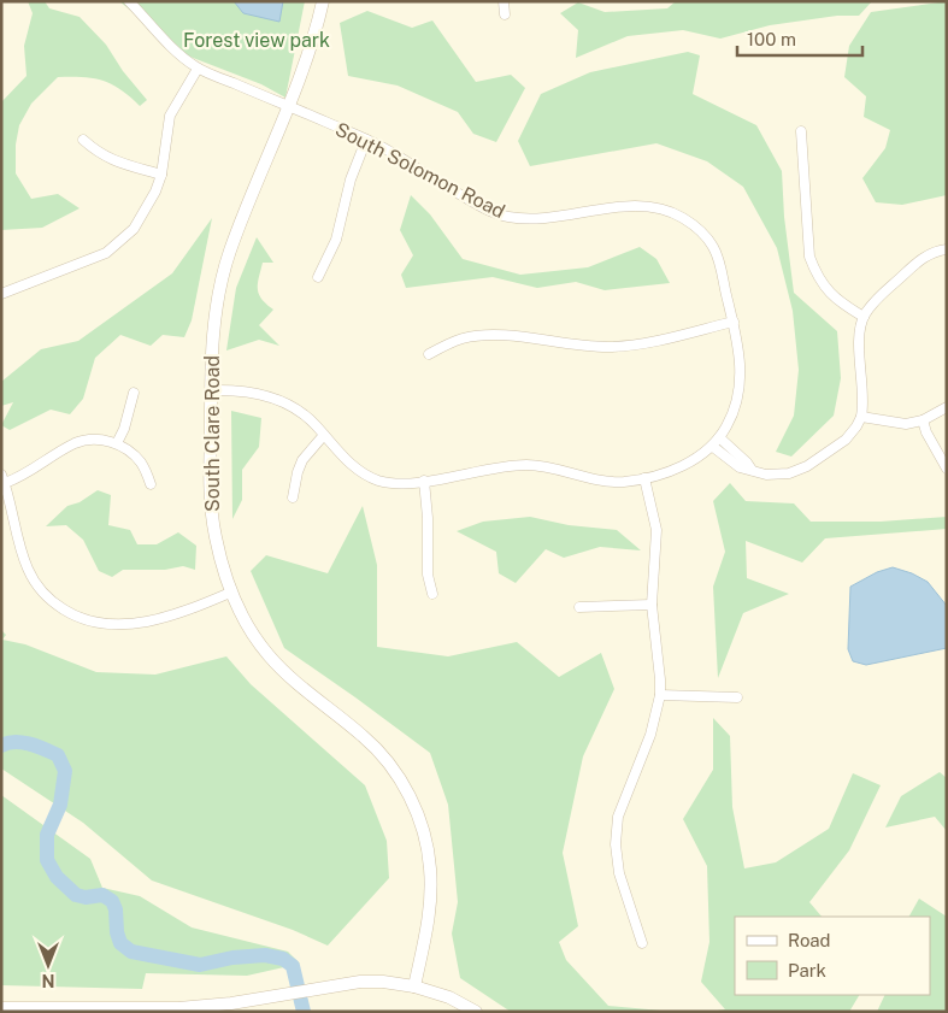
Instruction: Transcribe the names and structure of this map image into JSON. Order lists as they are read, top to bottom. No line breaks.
{"streets":{"street":["South Solomon Road","South Clare Road"]},"crossings":[["South Solomon Road","South Clare Road"]],"parks":["Forest view park"],"legend":["Road","Park"],"scale_bar":"100 m","north":"bottom"}
